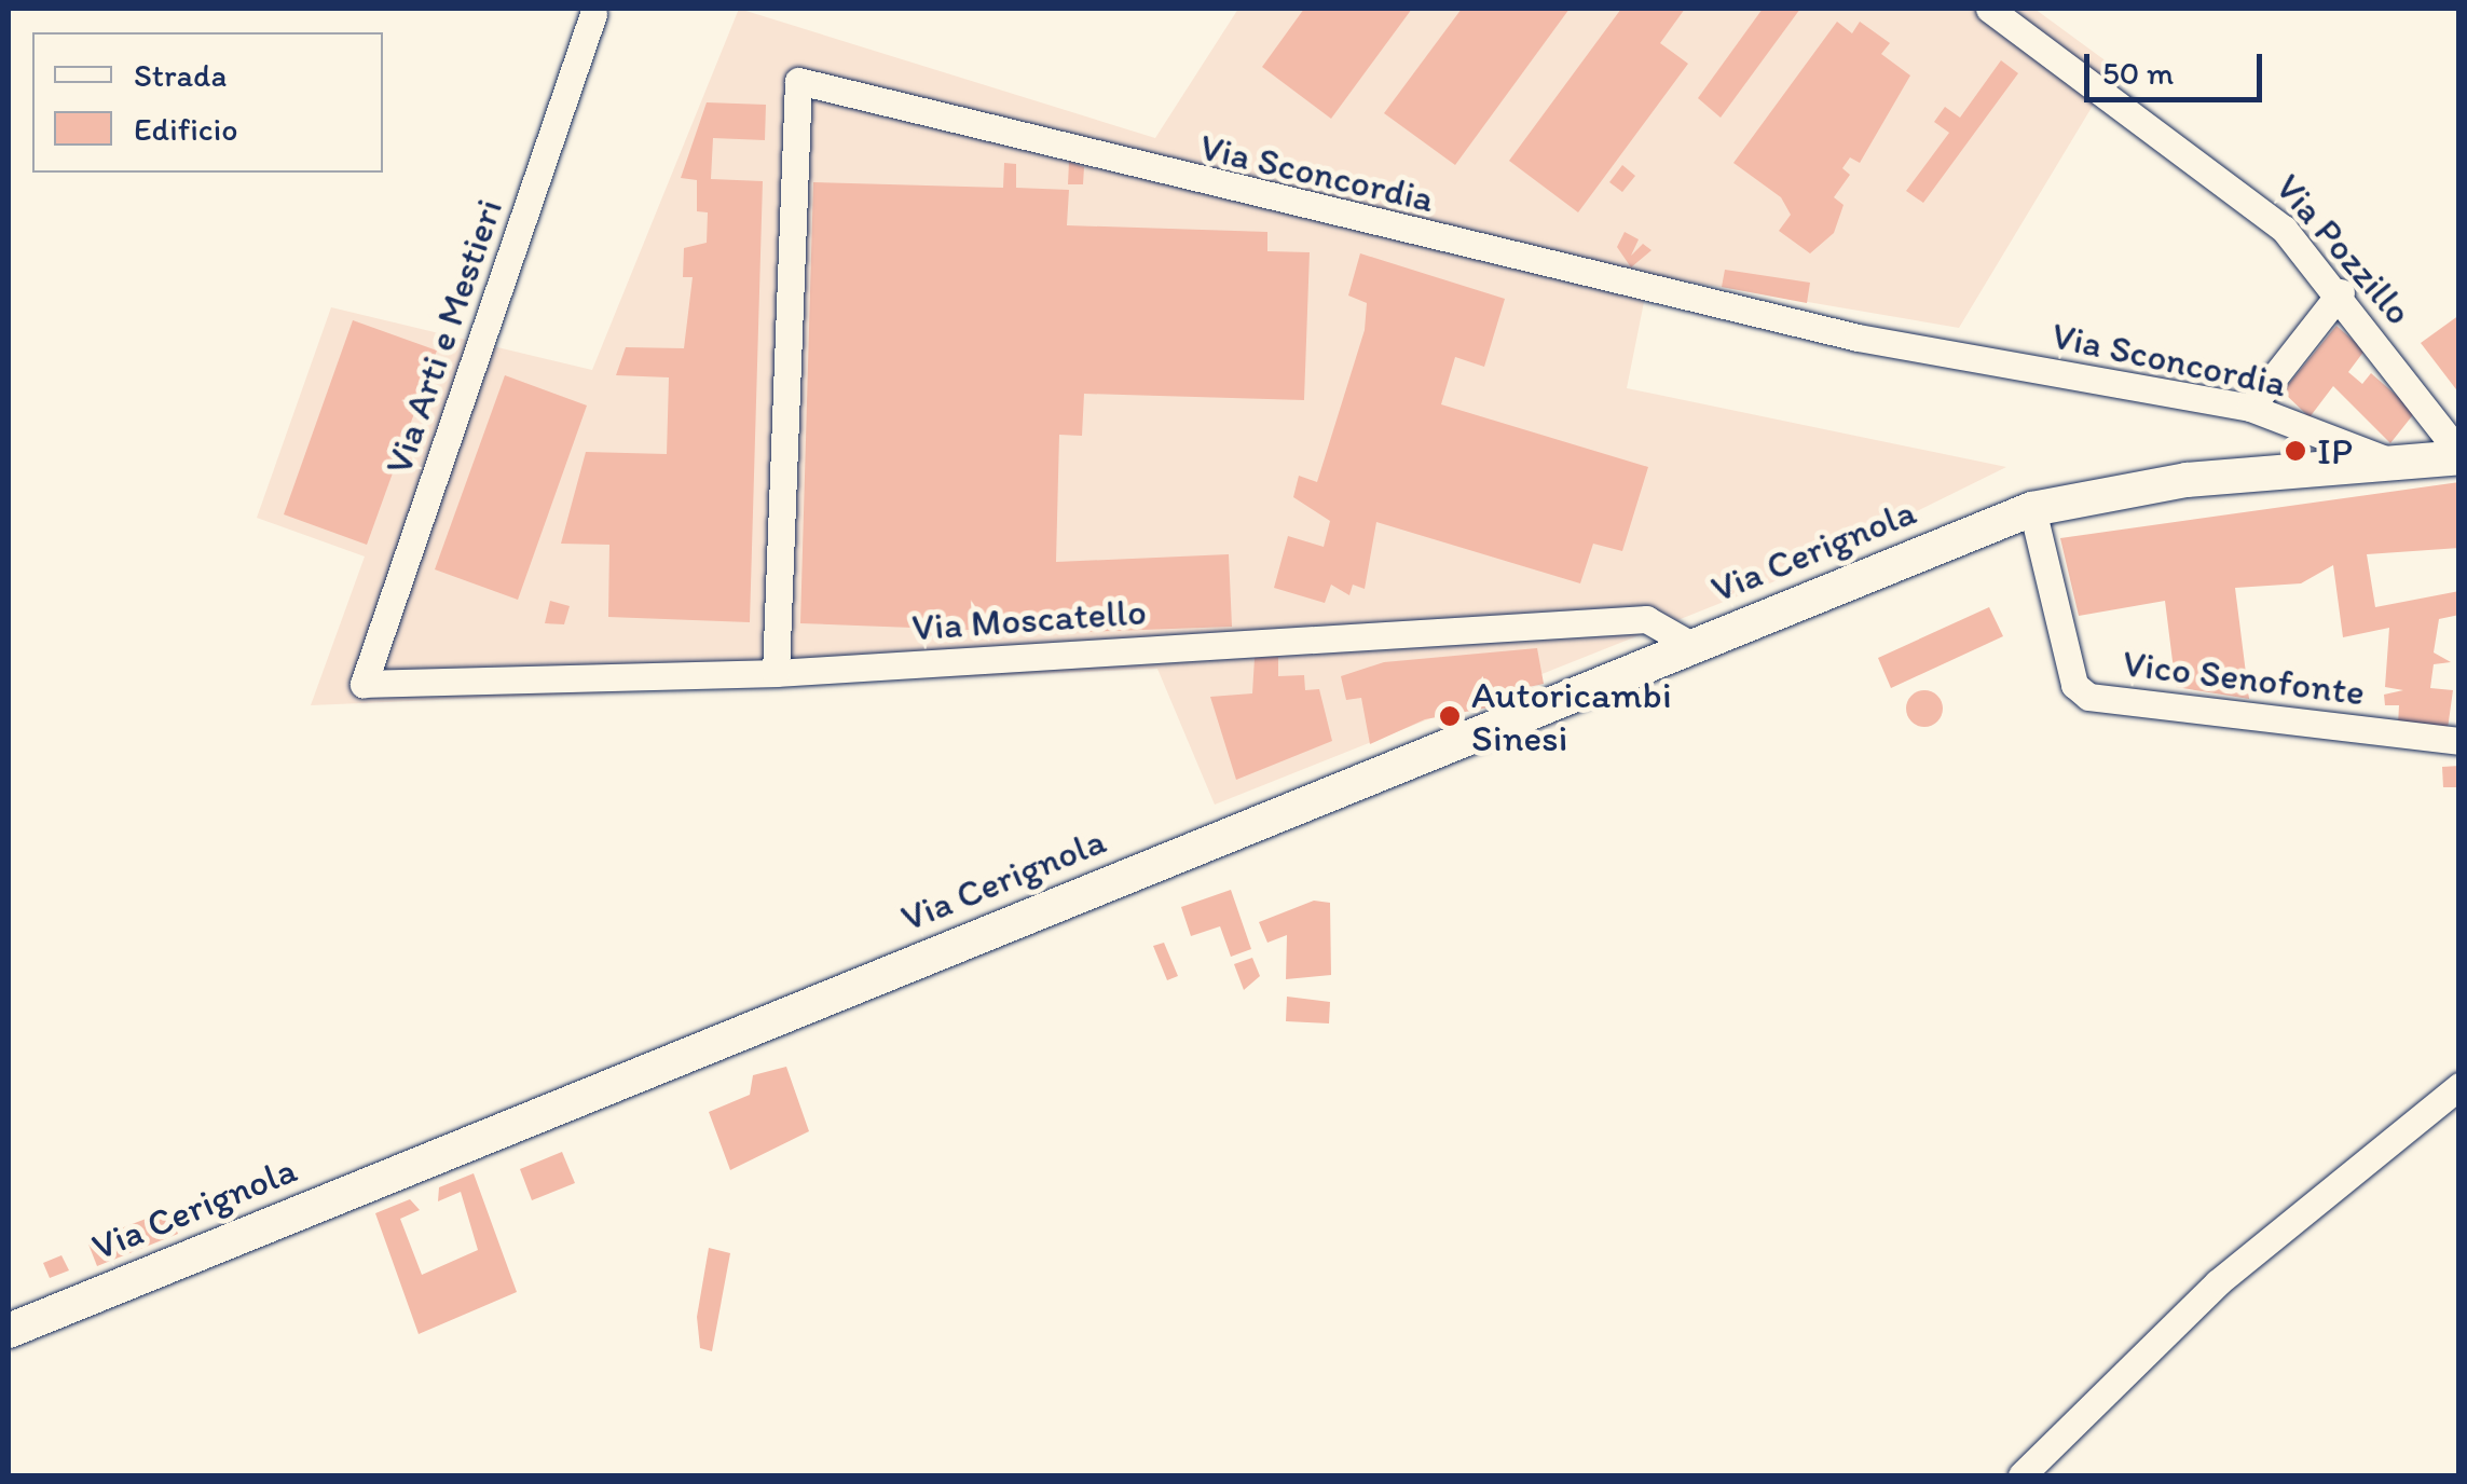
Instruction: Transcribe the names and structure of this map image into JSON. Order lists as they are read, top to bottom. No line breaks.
{"streets":{"street":["Via Sconcordia","Via Pozzillo","Via Arti e Mestieri","Via Cerignola","Via Moscatello","Vico Senofonte"]},"crossings":[["Via Sconcordia","Via Cerignola"],["Via Sconcordia","Via Moscatello"],["Via Pozzillo","Via Cerignola"],["Via Arti e Mestieri","Via Moscatello"],["Via Cerignola","Via Moscatello"],["Via Cerignola","Vico Senofonte"]],"places":["IP","Autoricambi Sinesi"],"legend":["Strada","Edificio"],"scale_bar":"50 m"}
